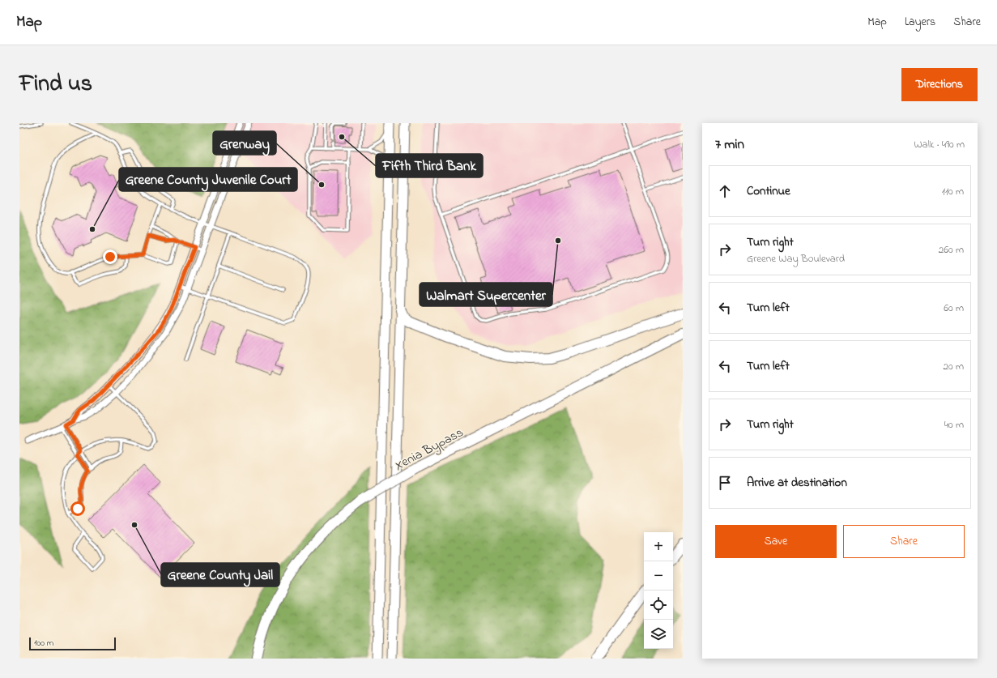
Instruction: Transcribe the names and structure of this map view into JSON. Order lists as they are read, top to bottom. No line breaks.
{"streets":{"highway":["Xenia Bypass"]},"places":["Fifth Third Bank","Grenway","Greene County Juvenile Court","Walmart Supercenter","Greene County Jail"],"scale_bar":"100 m","page":{"header":"Map","nav":["Map","Layers","Share"],"title":"Find us","buttons":["Directions",["Save","Share"]],"heading":["7 min","Walk · 490 m"],"list":[["Continue","110 m"],["Turn right","Greene Way Boulevard","260 m"],["Turn left","60 m"],["Turn left","20 m"],["Turn right","40 m"],"Arrive at destination"],"map_buttons":["+","−"],"scale":"100 m"}}
